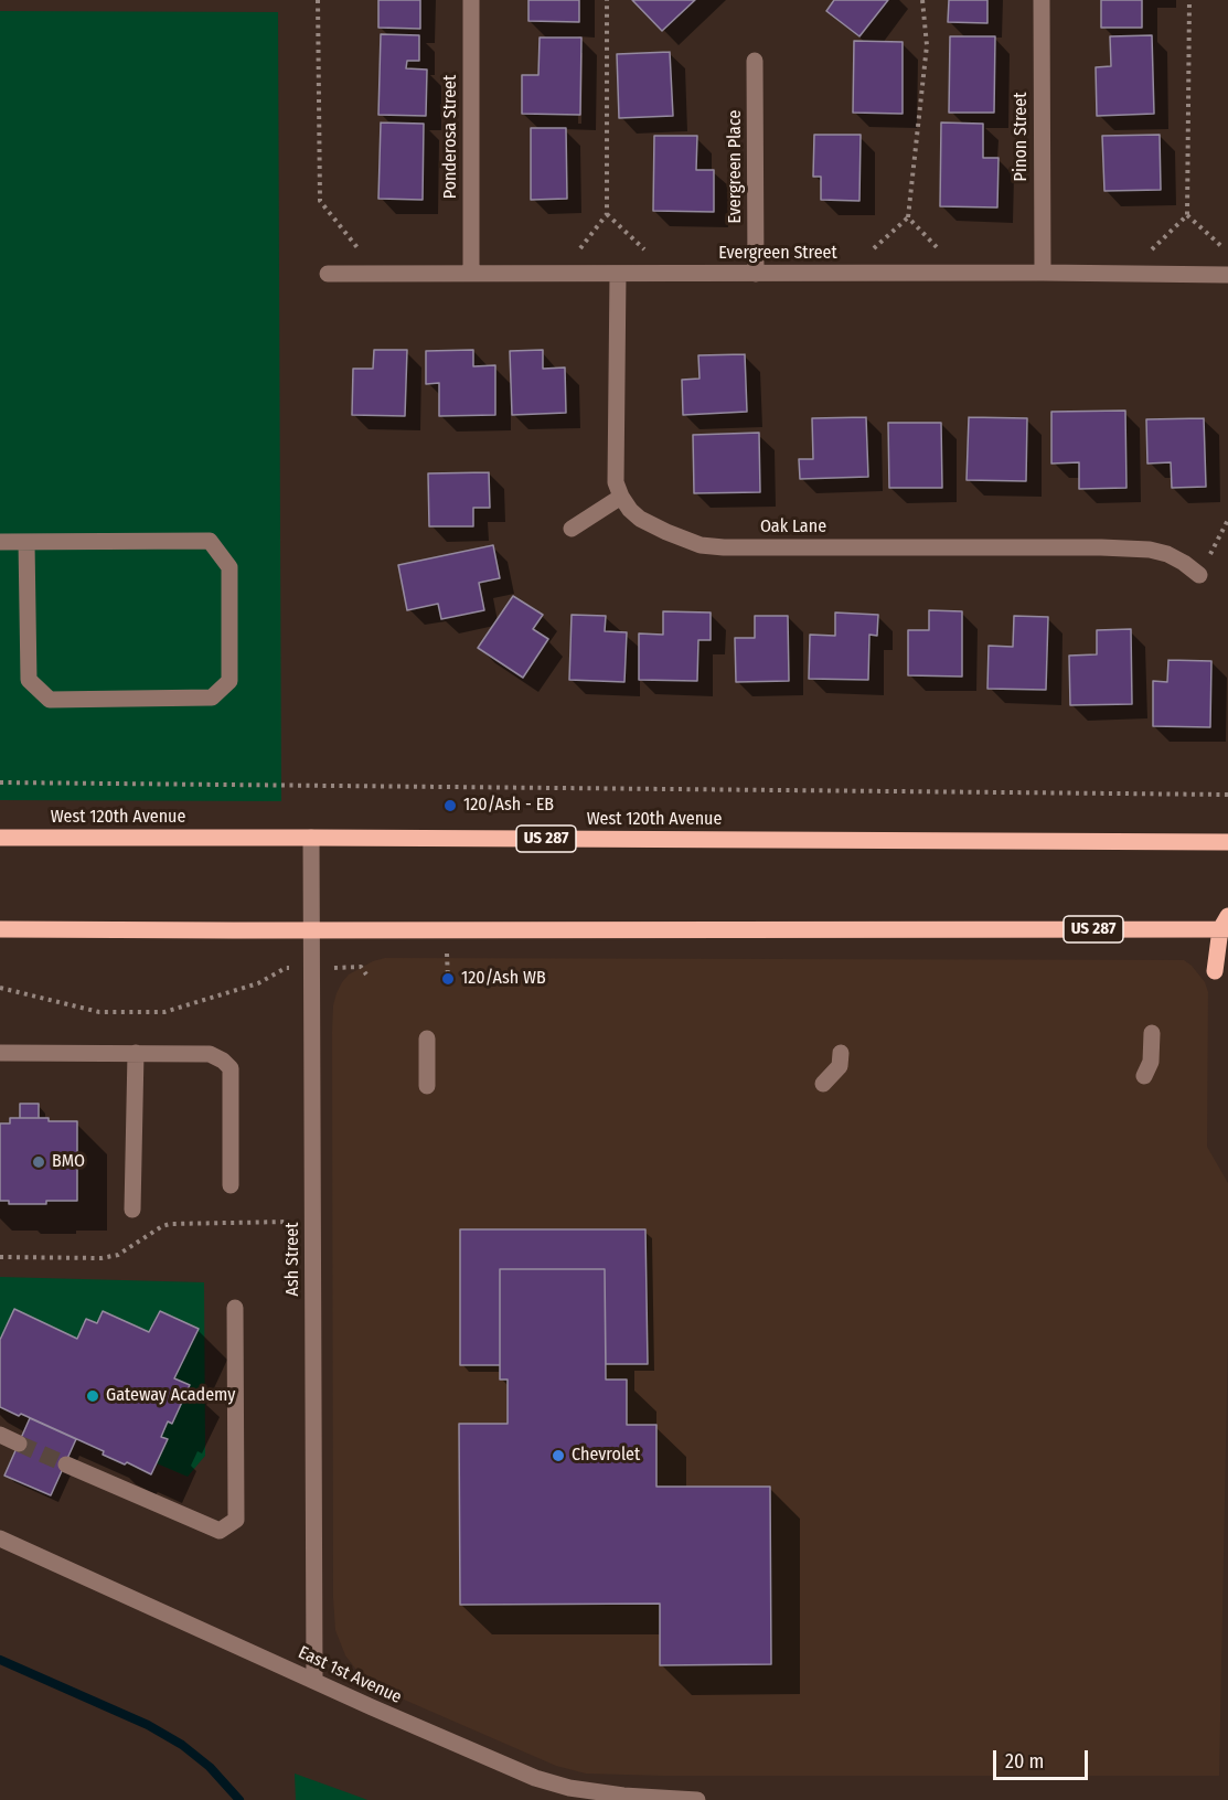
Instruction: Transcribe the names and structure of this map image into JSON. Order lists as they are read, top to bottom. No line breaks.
{"streets":{"main road":["West 120th Avenue","US 287"],"street":["Ponderosa Street","Pinon Street","Evergreen Place","Evergreen Street","Oak Lane","Ash Street","East 1st Avenue"]},"crossings":[["Ponderosa Street","Evergreen Street"],["Pinon Street","Evergreen Street"],["Evergreen Place","Evergreen Street"],["West 120th Avenue","Ash Street"],["US 287","Ash Street"],["Ash Street","East 1st Avenue"]],"places":["120/Ash - EB","120/Ash WB","BMO","Gateway Academy","Chevrolet"],"scale_bar":"20 m"}
